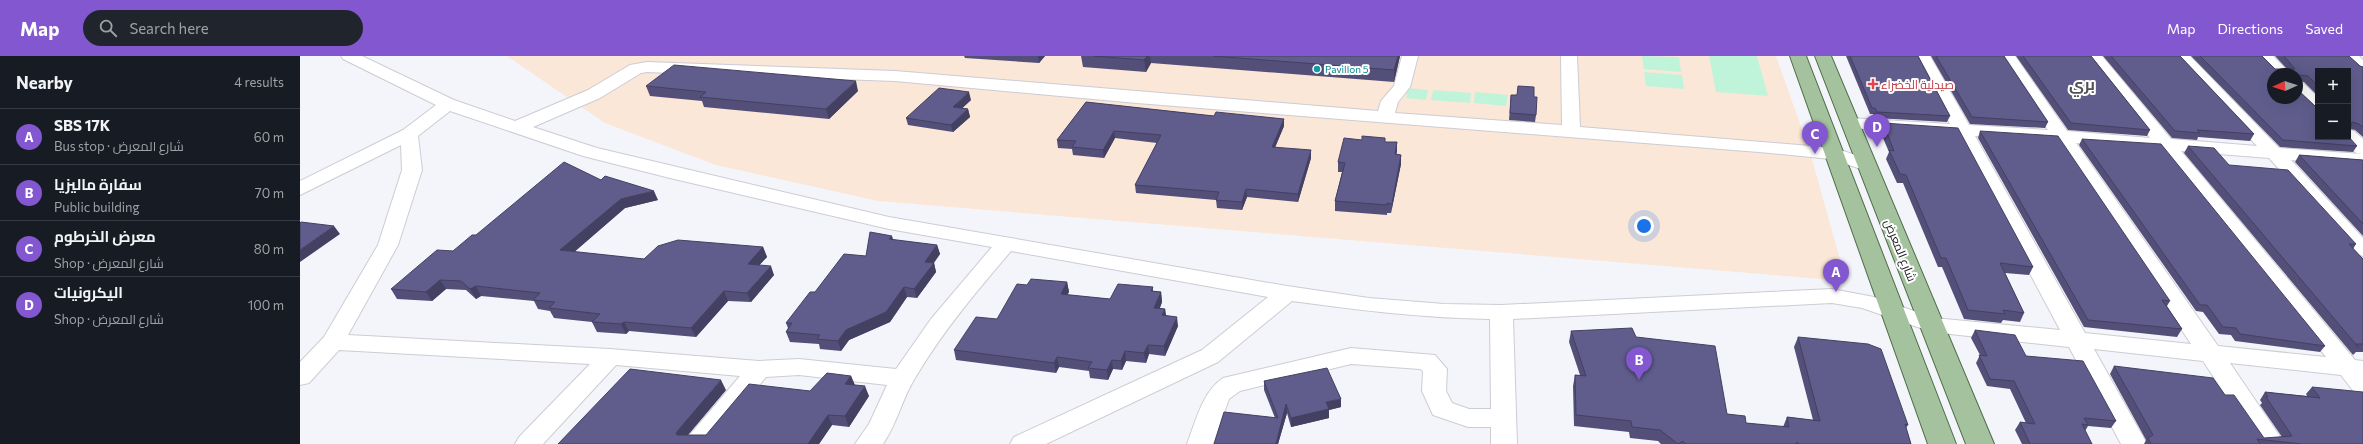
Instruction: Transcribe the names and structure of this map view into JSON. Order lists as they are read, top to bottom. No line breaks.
{"streets":{"main road":["شارع المعرض"]},"districts":["بري"],"places":{"other":["Pavillon 5"],"health":["صيدلية الخضراء"]},"north":"left","page":{"header":"Map","search":"Search here","nav":["Map","Directions","Saved"],"heading":["Nearby","4 results"],"map_buttons":["+","−"],"list":[{"mark":"A","name":"SBS 17K","note":"Bus stop · شارع المعرض","value":"60 m"},{"mark":"B","name":"سفارة ماليزيا","note":"Public building","value":"70 m"},{"mark":"C","name":"معرض الخرطوم","note":"Shop · شارع المعرض","value":"80 m"},{"mark":"D","name":"اليكرونيات","note":"Shop · شارع المعرض","value":"100 m"}],"pins":["D","C","A","B"]}}
